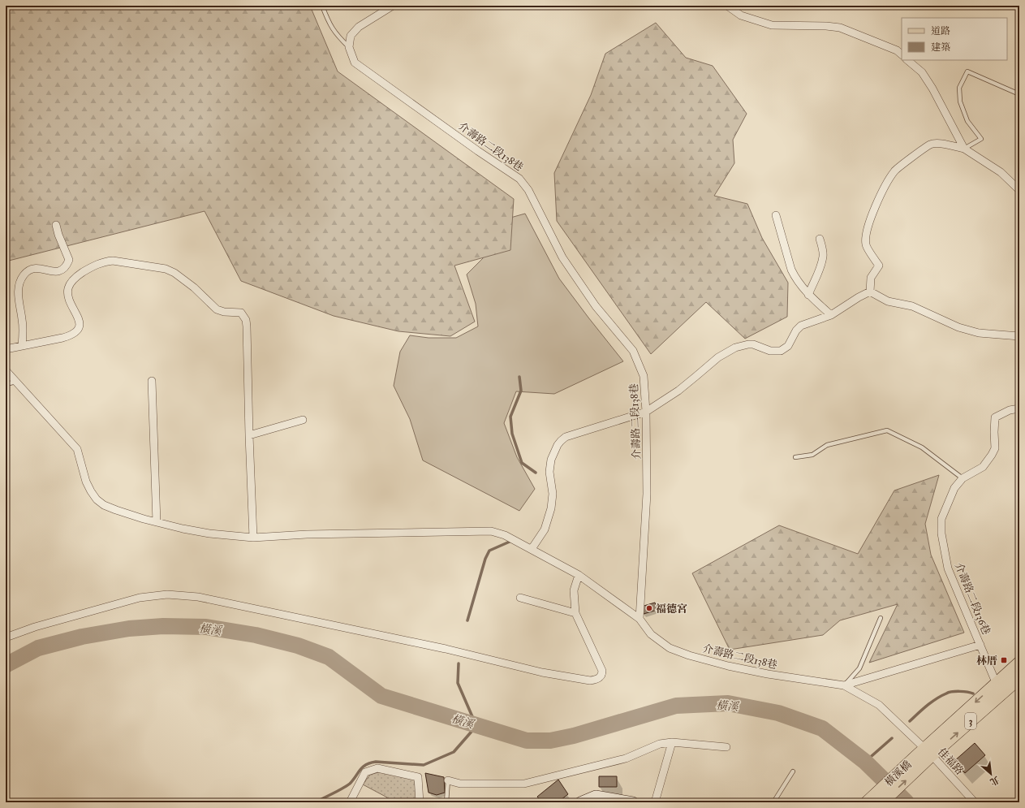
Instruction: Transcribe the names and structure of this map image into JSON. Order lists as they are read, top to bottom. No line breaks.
{"streets":{"main road":["3","橫溪橋"],"street":["介壽路二段138巷","介壽路二段136巷","佳福路"]},"crossings":[["介壽路二段138巷","3"],["介壽路二段138巷","佳福路"],["介壽路二段136巷","3"],["3","佳福路"],["3","橫溪橋"]],"water":["橫溪"],"places":{"other":["福德宮"],"transit":["林厝"]},"legend":["道路","建築"],"north":"bottom right"}
